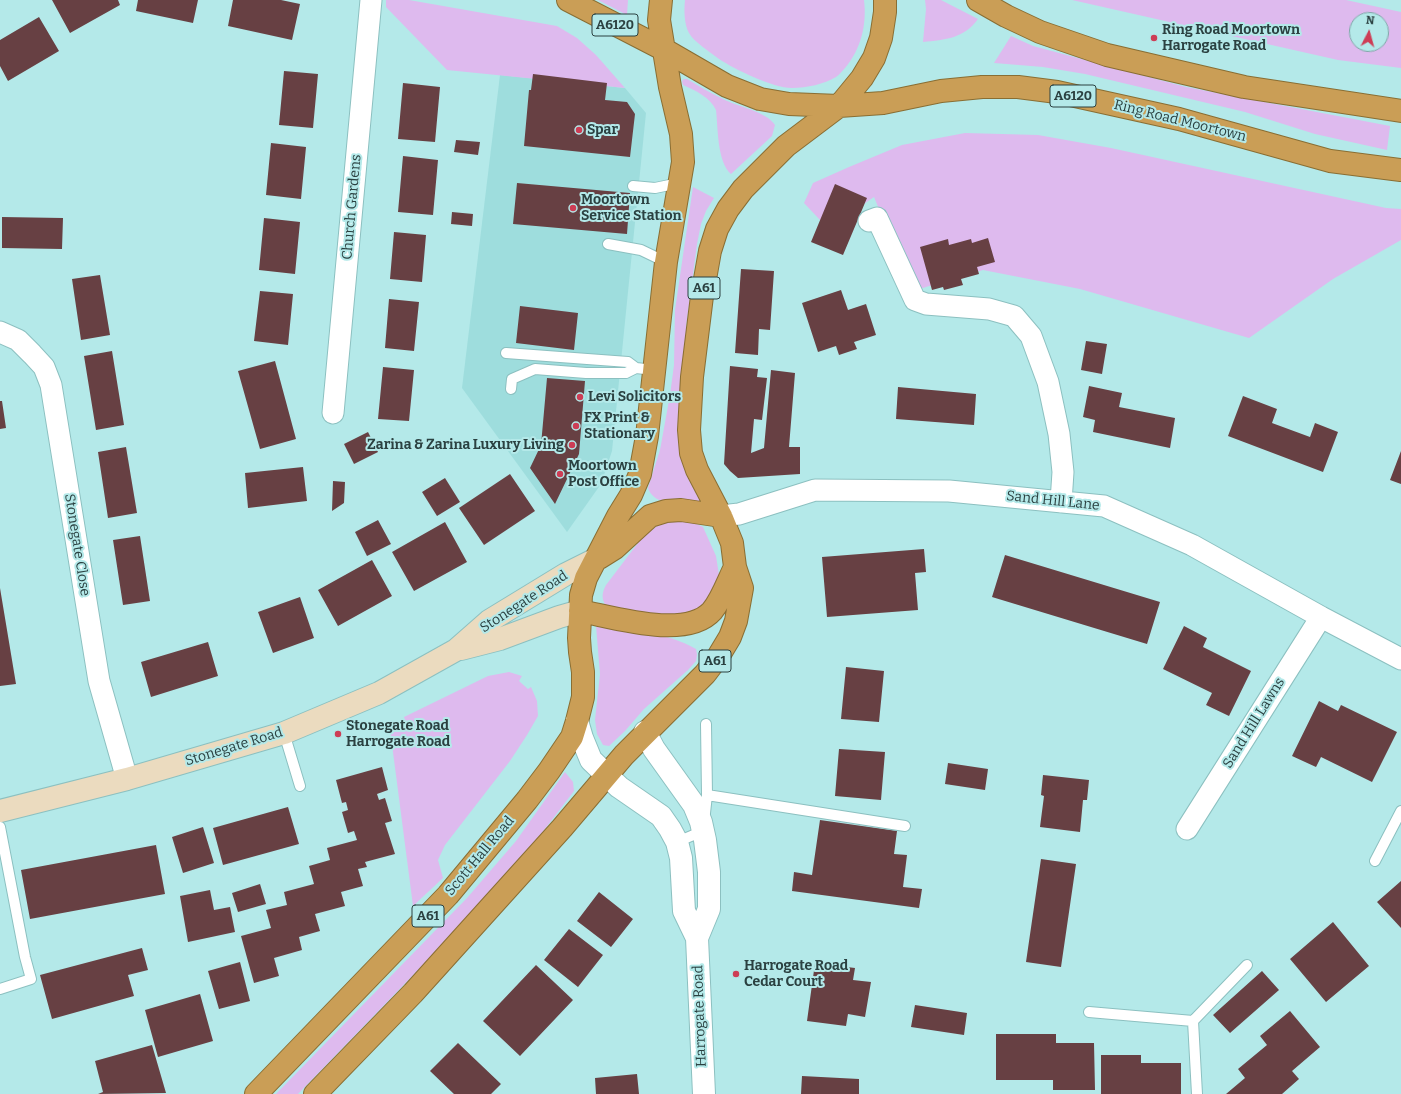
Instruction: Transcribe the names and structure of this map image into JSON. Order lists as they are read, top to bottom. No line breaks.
{"streets":{"highway":["A6120","Ring Road Moortown","A61","Scott Hall Road"],"main road":["Stonegate Road"],"street":["Church Gardens","Sand Hill Lane","Stonegate Close","Sand Hill Lawns","Harrogate Road"]},"crossings":[["A6120","Ring Road Moortown"],["Ring Road Moortown","A61"],["A61","Sand Hill Lane"],["A61","Stonegate Road"],["A61","Scott Hall Road"],["A61","Harrogate Road"],["Sand Hill Lane","Stonegate Road"],["Sand Hill Lane","Sand Hill Lawns"],["Sand Hill Lane","Scott Hall Road"],["Stonegate Close","Stonegate Road"],["Stonegate Road","Scott Hall Road"],["Scott Hall Road","Harrogate Road"]],"places":["Ring Road Moortown Harrogate Road","Spar","Moortown Service Station","Levi Solicitors","FX Print & Stationary","Zarina & Zarina Luxury Living","Moortown Post Office","Stonegate Road Harrogate Road","Harrogate Road Cedar Court"],"north":"top"}
